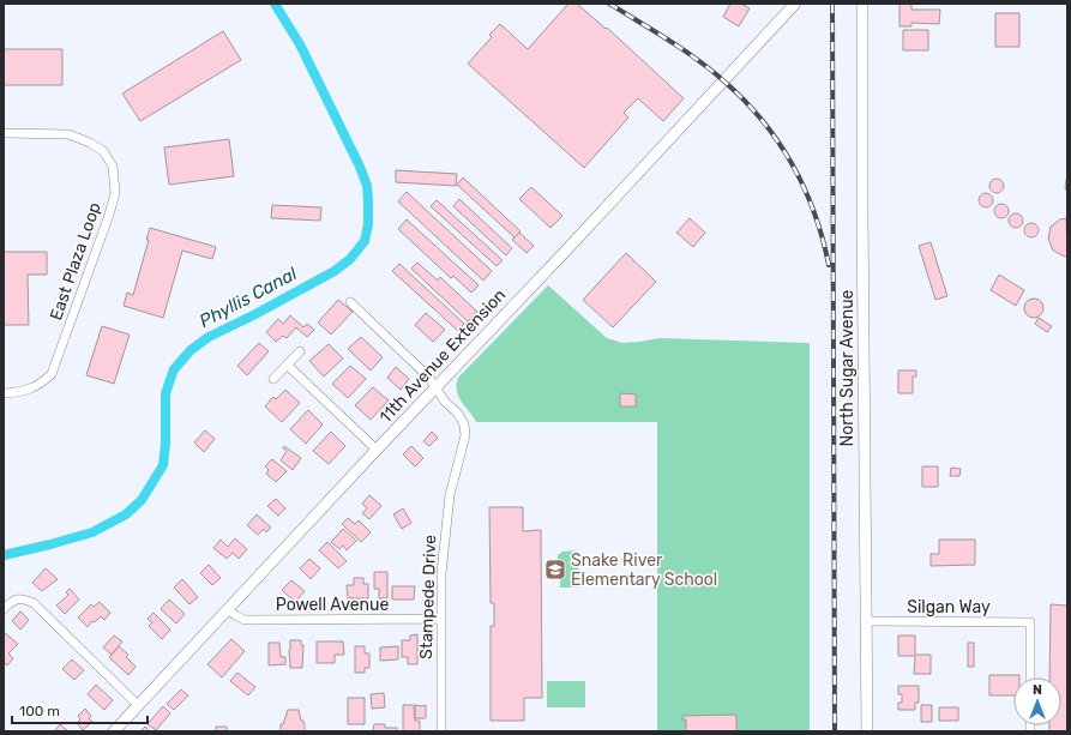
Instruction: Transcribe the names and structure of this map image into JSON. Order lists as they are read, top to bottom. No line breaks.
{"streets":{"street":["East Plaza Loop","11th Avenue Extension","North Sugar Avenue","Stampede Drive","Powell Avenue","Silgan Way"]},"crossings":[["11th Avenue Extension","Stampede Drive"],["11th Avenue Extension","Powell Avenue"],["North Sugar Avenue","Silgan Way"],["Stampede Drive","Powell Avenue"]],"water":["Phyllis Canal"],"places":{"school or university":["Snake River Elementary School"]},"scale_bar":"100 m","north":"top"}
